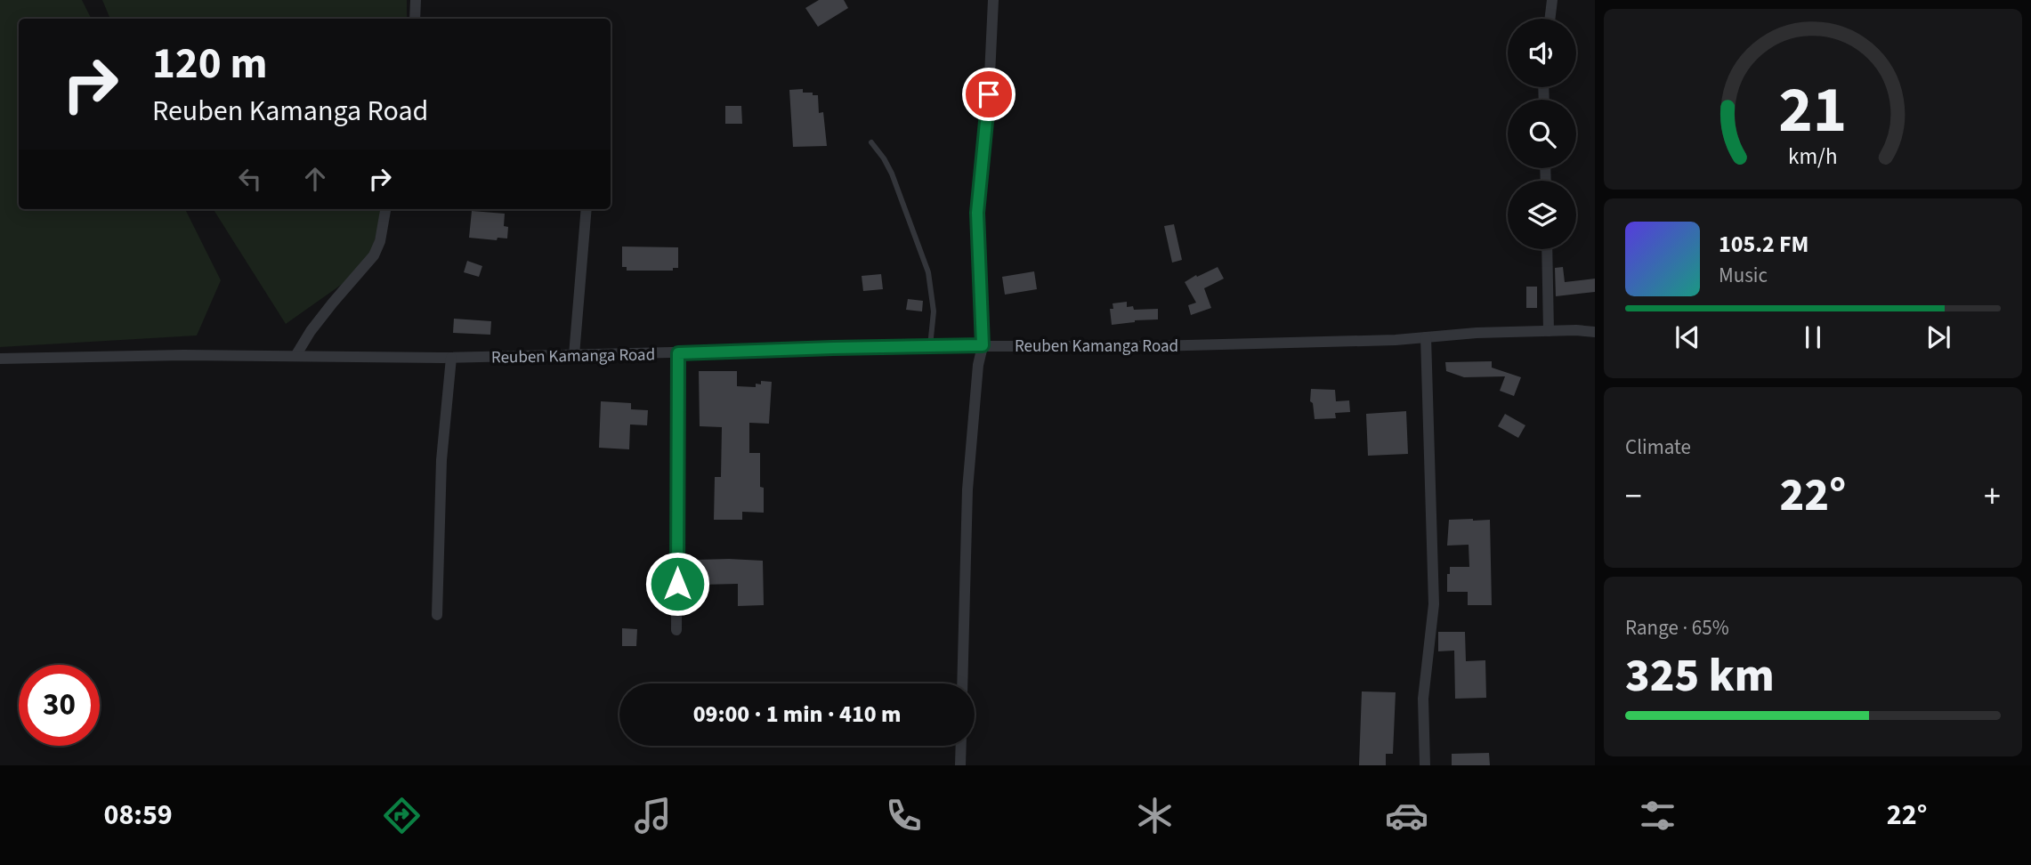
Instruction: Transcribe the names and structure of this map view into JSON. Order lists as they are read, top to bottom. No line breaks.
{"streets":{"street":["Reuben Kamanga Road"]},"page":{"turn":["120 m","Reuben Kamanga Road"],"song":["105.2 FM","Music"],"tile":["Climate",["Range · 65%","325 km"]],"heat":["−","22°","+"],"limit":"30","trip":"09:00 · 1 min · 410 m","tabs":["08:59","22°"],"gauge":["21","km/h"]}}
